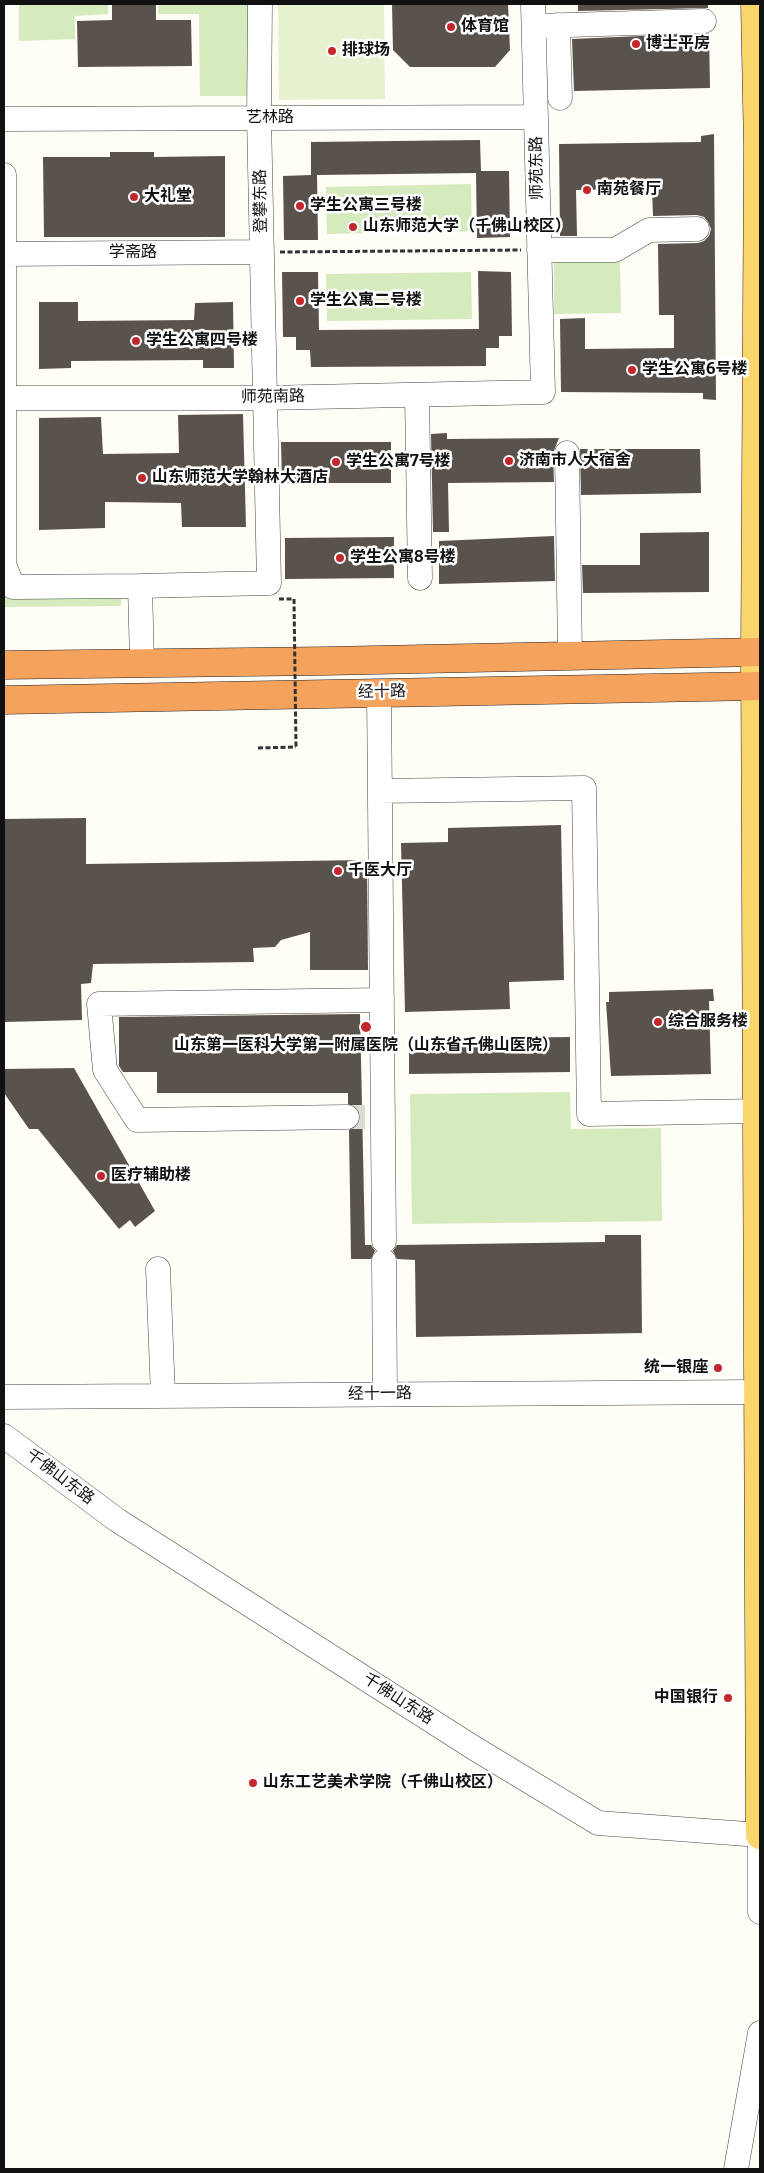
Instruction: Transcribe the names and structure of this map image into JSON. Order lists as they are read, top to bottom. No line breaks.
{"streets":{"highway":["经十路"],"street":["艺林路","师苑东路","登攀东路","学斋路","师苑南路","经十一路","千佛山东路"]},"crossings":[["艺林路","师苑东路"],["艺林路","登攀东路"],["师苑东路","师苑南路"],["登攀东路","学斋路"],["登攀东路","师苑南路"]],"places":["体育馆","博士平房","排球场","南苑餐厅","大礼堂","学生公寓三号楼","山东师范大学（千佛山校区）","学生公寓二号楼","学生公寓四号楼","学生公寓6号楼","济南市人大宿舍","学生公寓7号楼","山东师范大学翰林大酒店","学生公寓8号楼","千医大厅","综合服务楼","山东第一医科大学第一附属医院（山东省千佛山医院）","医疗辅助楼","统一银座","中国银行","山东工艺美术学院（千佛山校区）"]}
